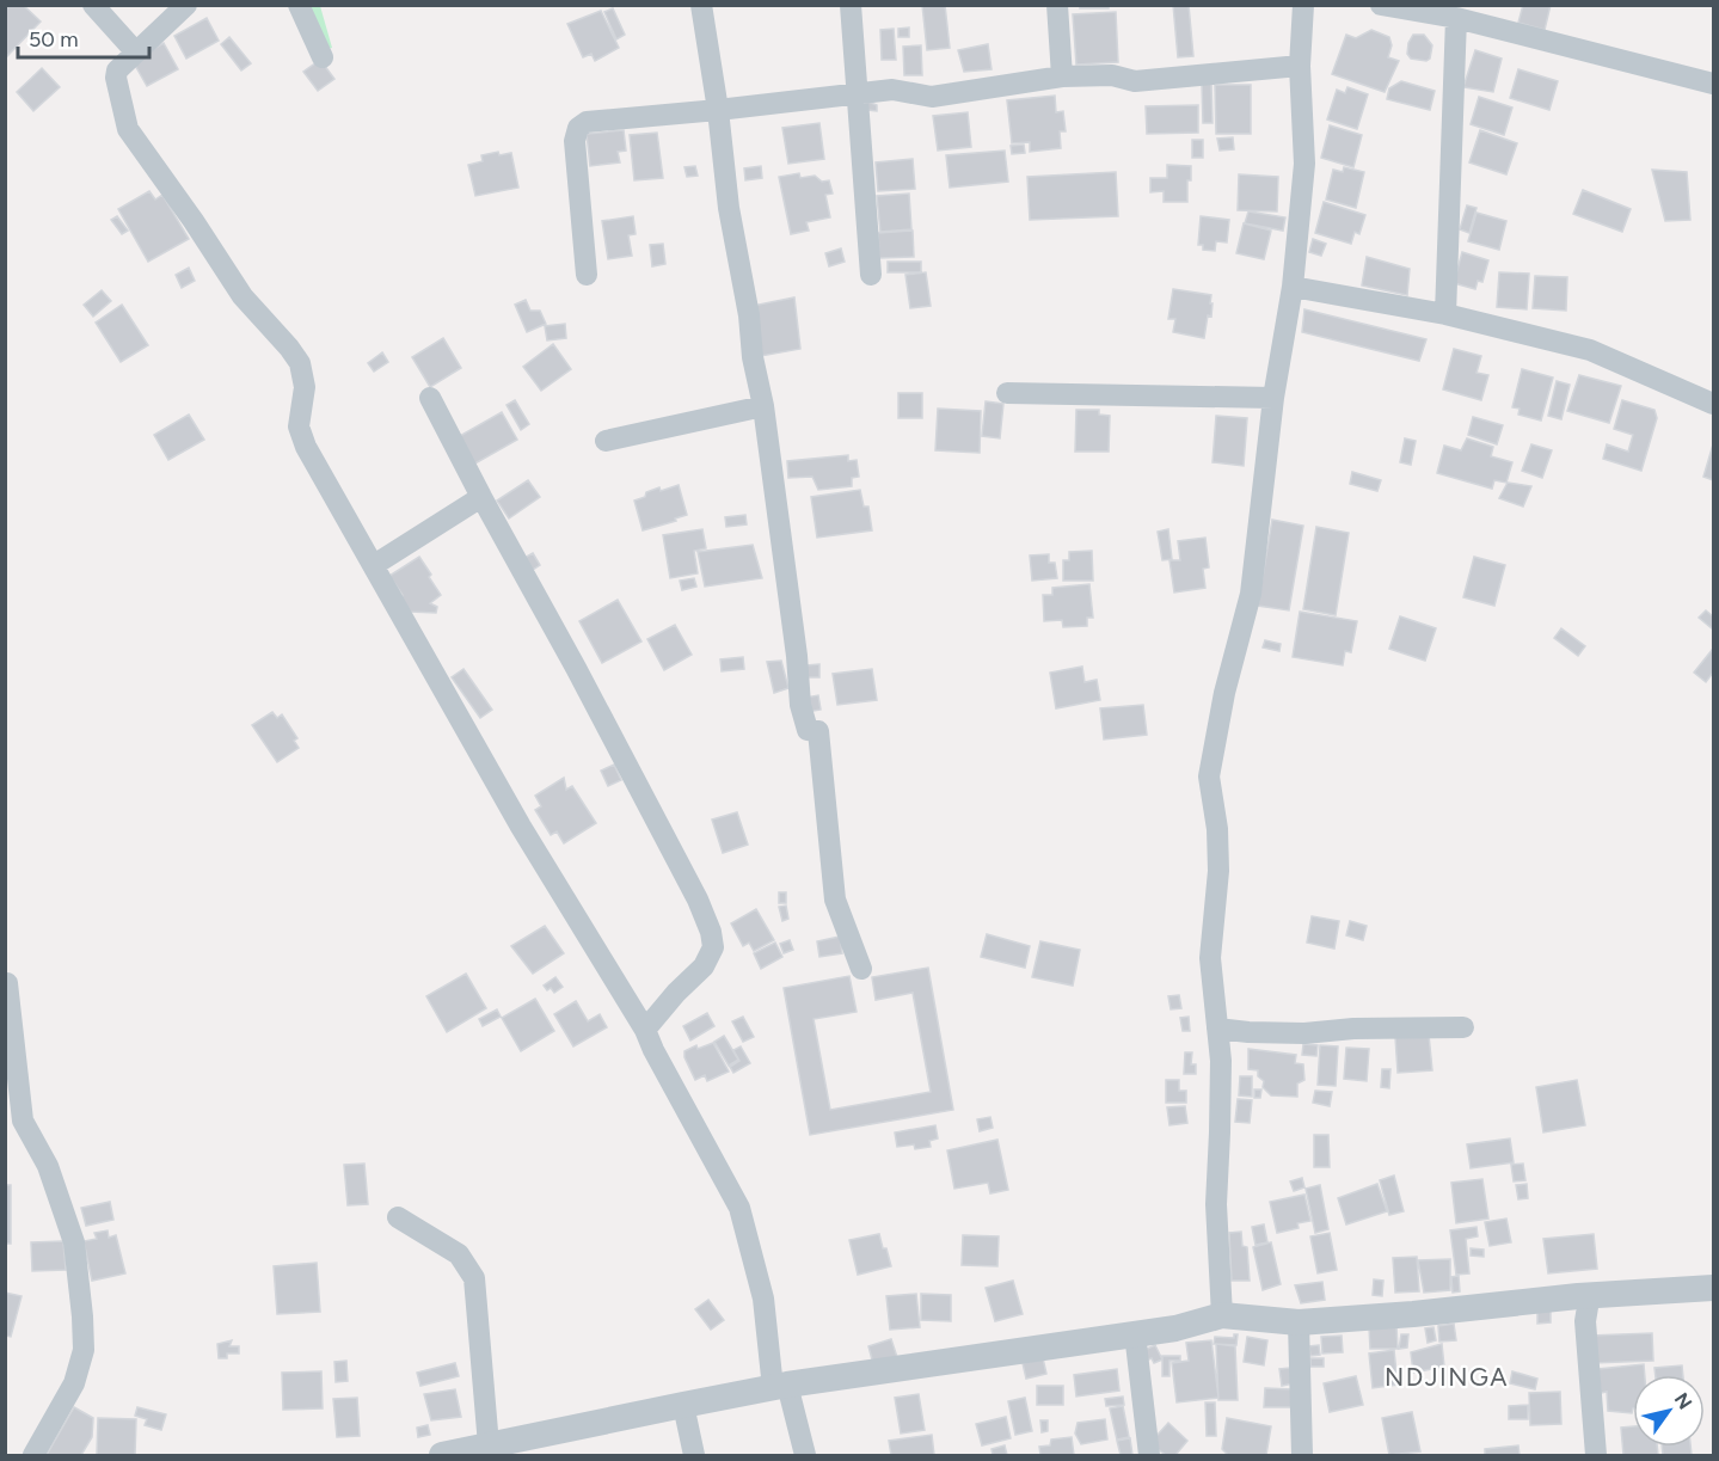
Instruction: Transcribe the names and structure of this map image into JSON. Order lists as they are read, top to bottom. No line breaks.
{"districts":["NDJINGA"],"scale_bar":"50 m","north":"top right"}
